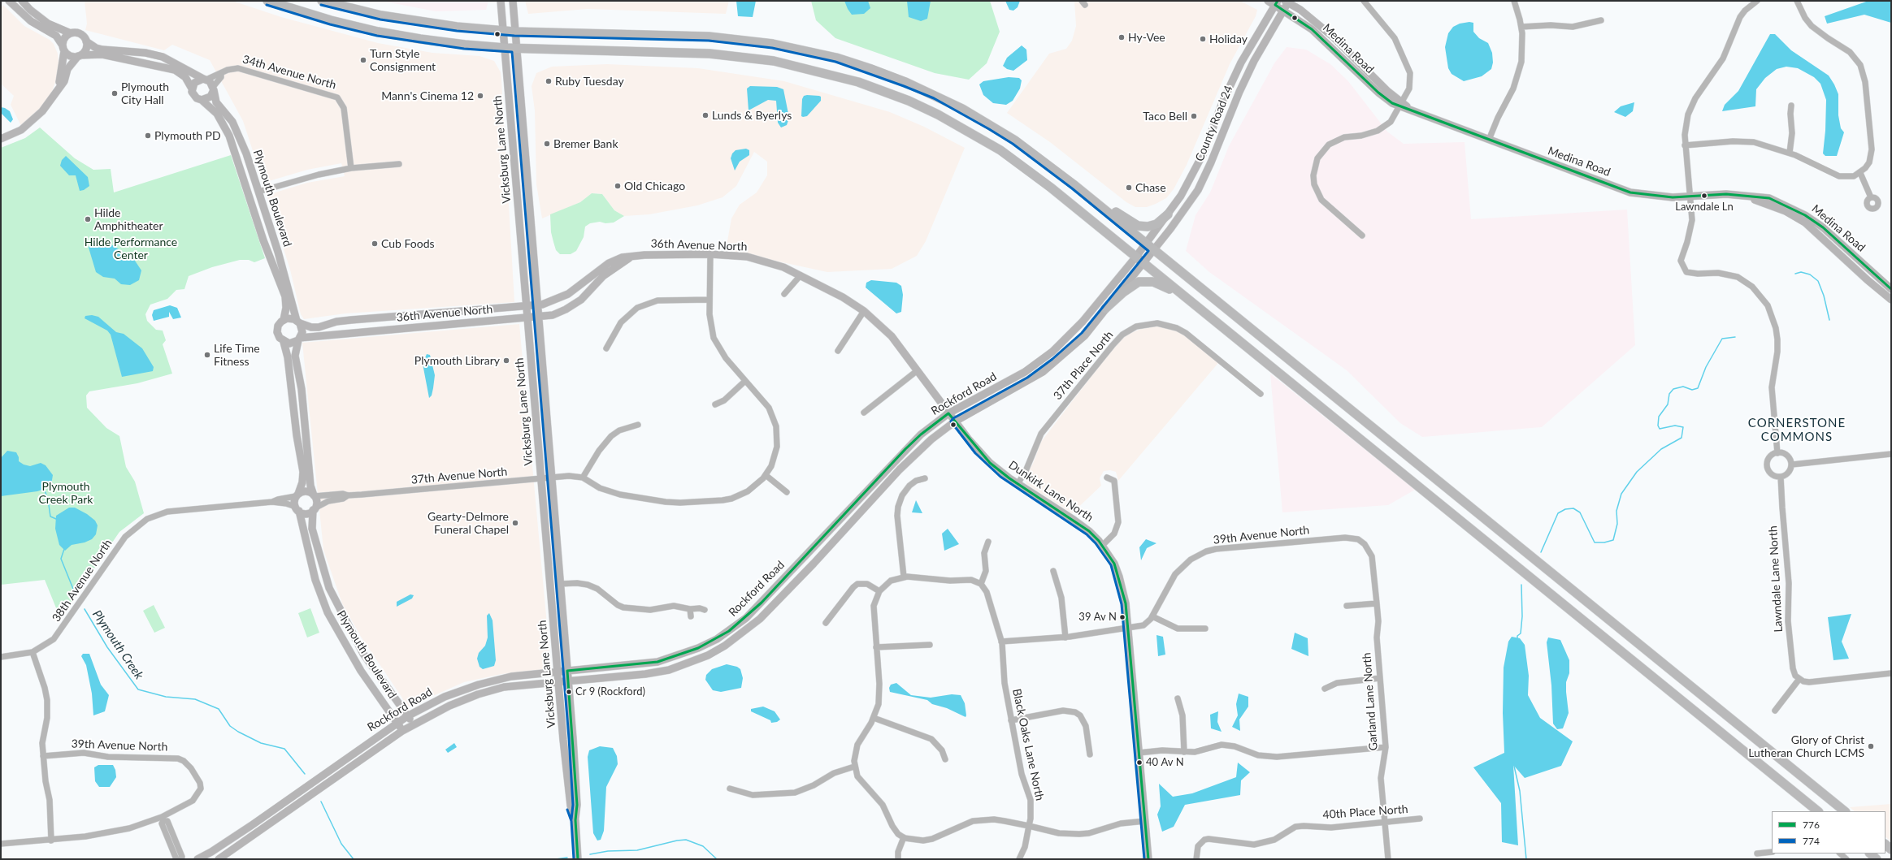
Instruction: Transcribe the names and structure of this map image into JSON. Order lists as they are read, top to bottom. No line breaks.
{"streets":{"street":["Medina Road","34th Avenue North","County Road 24","Vicksburg Lane North","Plymouth Boulevard","36th Avenue North","37th Place North","Rockford Road","37th Avenue North","Dunkirk Lane North","39th Avenue North","Lawndale Lane North","38th Avenue North","Garland Lane North","Black Oaks Lane North","40th Place North"]},"crossings":[["Medina Road","County Road 24"],["34th Avenue North","Plymouth Boulevard"],["County Road 24","Rockford Road"],["Vicksburg Lane North","36th Avenue North"],["Vicksburg Lane North","Rockford Road"],["Vicksburg Lane North","37th Avenue North"],["Plymouth Boulevard","36th Avenue North"],["Plymouth Boulevard","Rockford Road"],["Plymouth Boulevard","37th Avenue North"],["36th Avenue North","Rockford Road"],["36th Avenue North","37th Avenue North"],["36th Avenue North","Dunkirk Lane North"],["37th Place North","Dunkirk Lane North"],["Rockford Road","Dunkirk Lane North"],["Dunkirk Lane North","39th Avenue North"],["39th Avenue North","Garland Lane North"],["39th Avenue North","Black Oaks Lane North"],["Garland Lane North","40th Place North"]],"districts":["CORNERSTONE COMMONS"],"water":["Plymouth Creek"],"parks":["Hilde Performance Center","Plymouth Creek Park"],"places":["Hy-Vee","Holiday","Turn Style Consignment","Ruby Tuesday","Plymouth City Hall","Mann's Cinema 12","Lunds & Byerlys","Taco Bell","Plymouth PD","Bremer Bank","Old Chicago","Chase","Lawndale Ln","Hilde Amphitheater","Cub Foods","Life Time Fitness","Plymouth Library","Gearty-Delmore Funeral Chapel","39 Av N","Cr 9 (Rockford)","Glory of Christ Lutheran Church LCMS","40 Av N"],"lines":["transit line 776","transit line 774"],"legend":["776","774"]}
